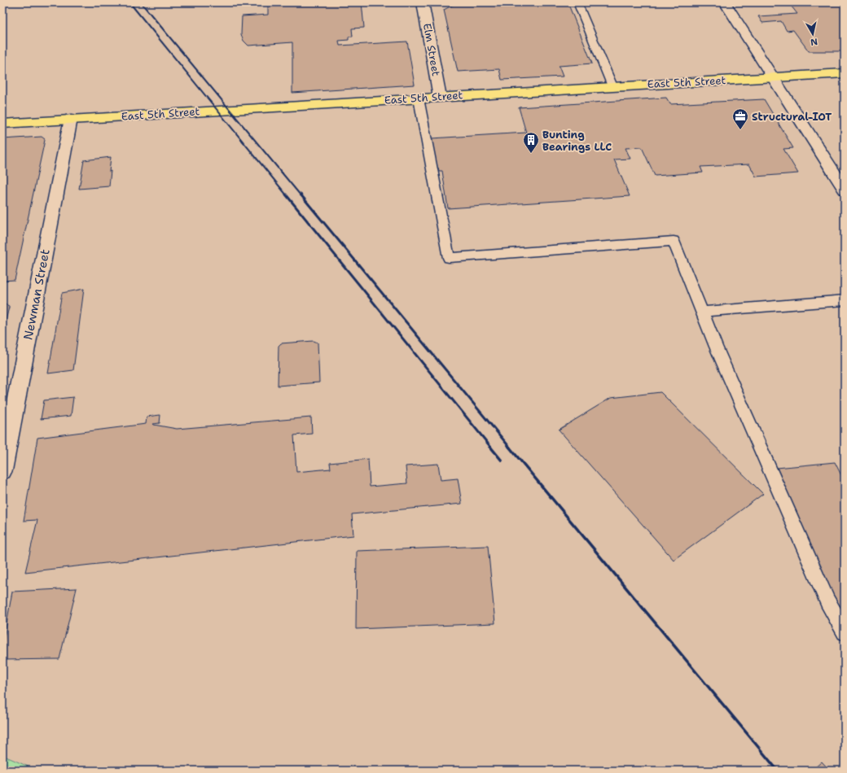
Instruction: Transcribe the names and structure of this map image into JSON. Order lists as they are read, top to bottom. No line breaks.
{"streets":{"main road":["East 5th Street"],"street":["Elm Street","Newman Street"]},"crossings":[["Elm Street","East 5th Street"],["East 5th Street","Newman Street"]],"places":{"office":["Structural-IOT"],"building":["Bunting Bearings LLC"]},"north":"bottom"}
